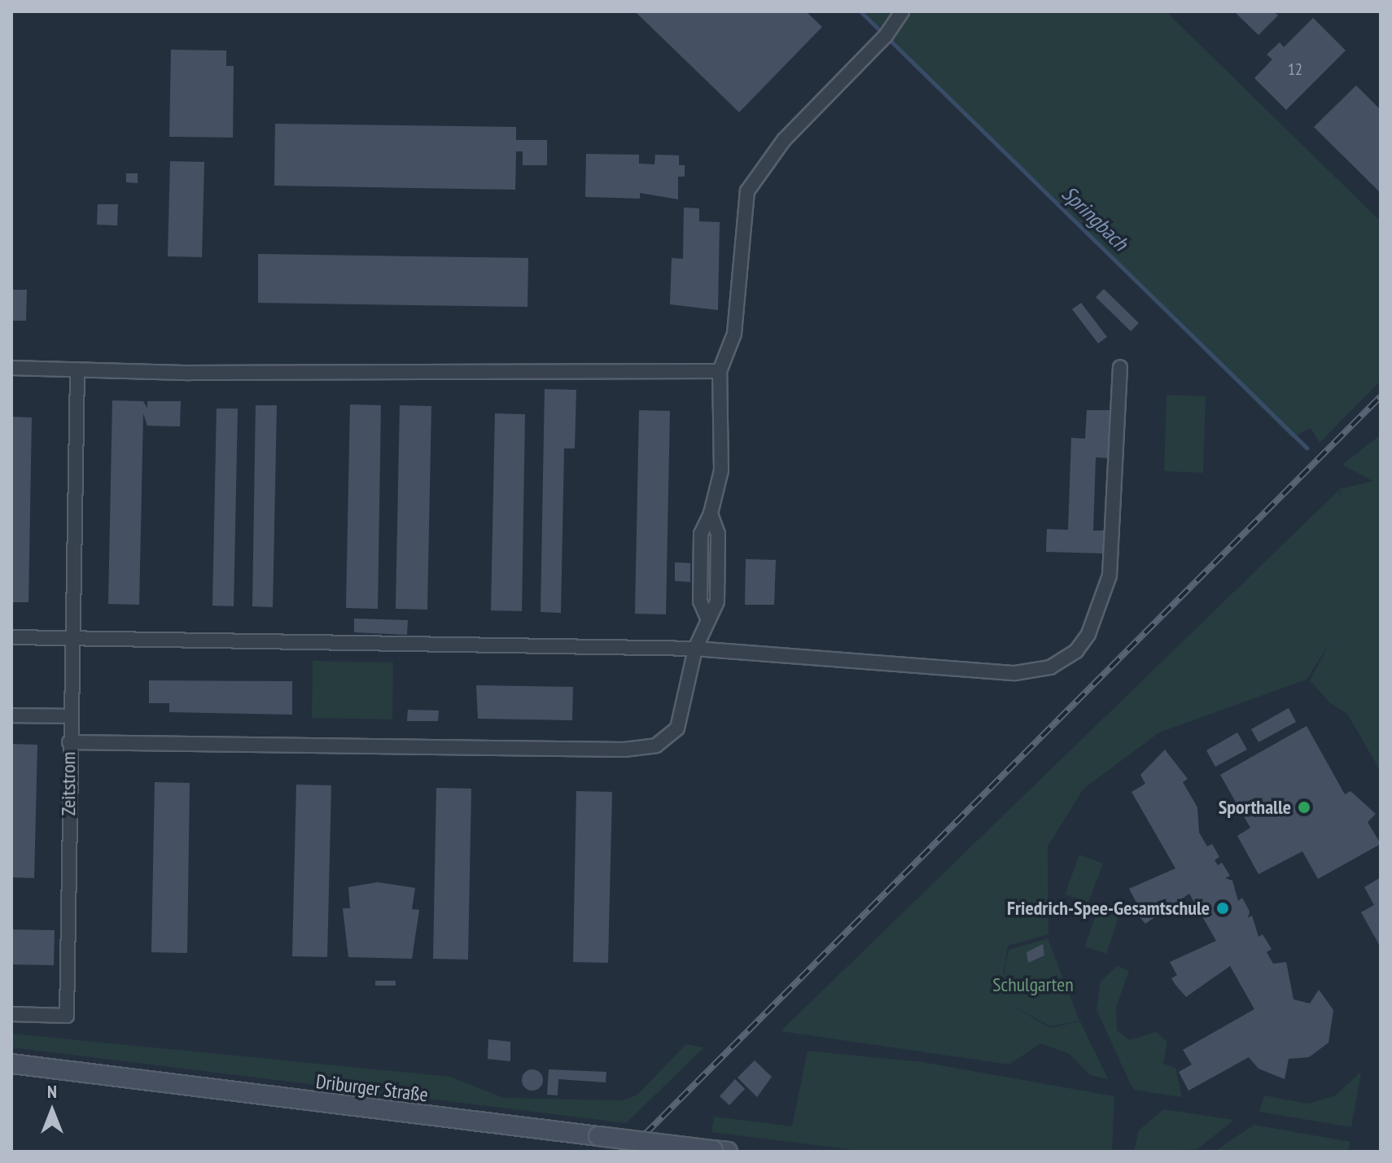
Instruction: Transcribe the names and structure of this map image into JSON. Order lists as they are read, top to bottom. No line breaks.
{"streets":{"main road":["Driburger Straße"],"street":["Zeitstrom"]},"water":["Springbach"],"parks":["Schulgarten"],"places":["Sporthalle","Friedrich-Spee-Gesamtschule"],"house_numbers":["12"],"north":"top"}
